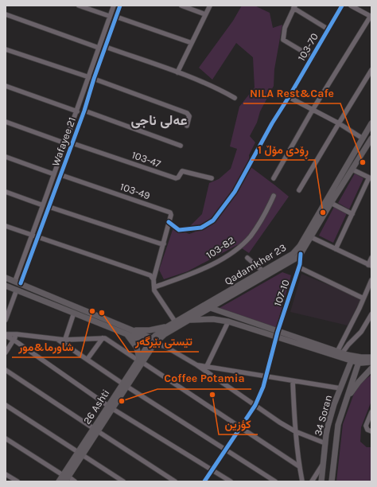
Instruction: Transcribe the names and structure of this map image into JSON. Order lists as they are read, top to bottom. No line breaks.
{"streets":{"main road":["Qadamkher 23","26 Ashti","34 Soran"],"street":["103-70","Wafayee 21","103-47","103-49","103-82","107-10"]},"crossings":[["103-70","103-49"],["Wafayee 21","103-47"],["Wafayee 21","103-49"],["Qadamkher 23","107-10"],["Qadamkher 23","26 Ashti"]],"districts":["عەلی ناجی"],"places":["NILA Rest&Cafe","ڕۆدی مۆڵ 1","شاورما&مور","تێستی بێرگەر","كؤزين","Coffee Potamia"]}
